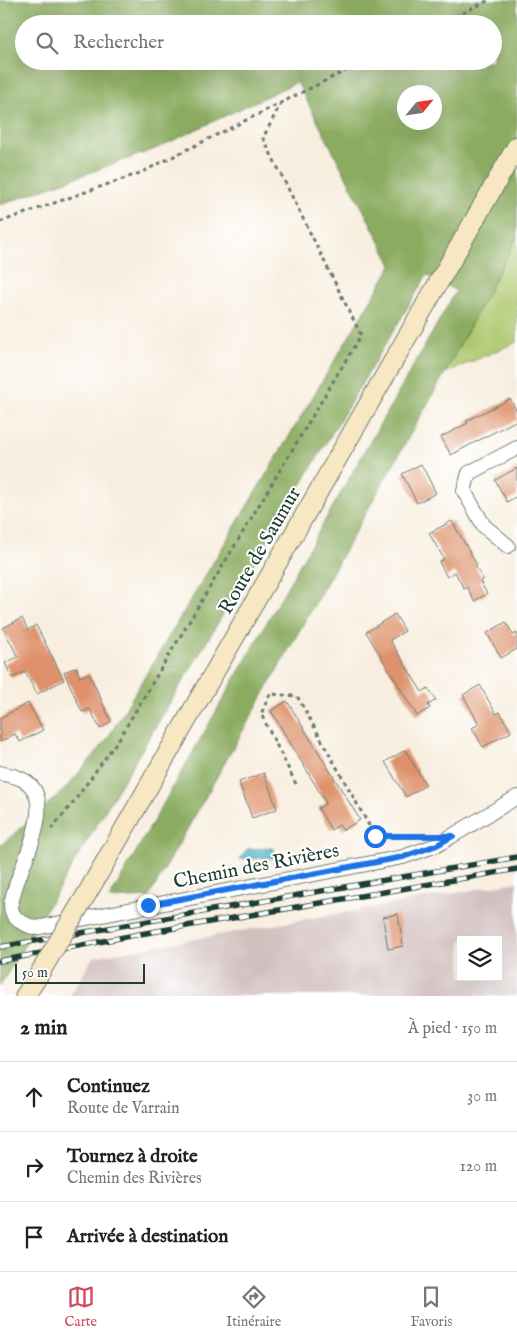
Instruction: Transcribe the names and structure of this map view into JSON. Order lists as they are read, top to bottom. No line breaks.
{"streets":{"main road":["Route de Saumur"],"street":["Chemin des Rivières"]},"scale_bar":"50 m","north":"top right","page":{"search":"Rechercher","scale":"50 m","heading":["2 min","À pied · 150 m"],"list":[["Continuez","Route de Varrain","30 m"],["Tournez à droite","Chemin des Rivières","120 m"],"Arrivée à destination"],"nav":["Carte","Itinéraire","Favoris"]}}
